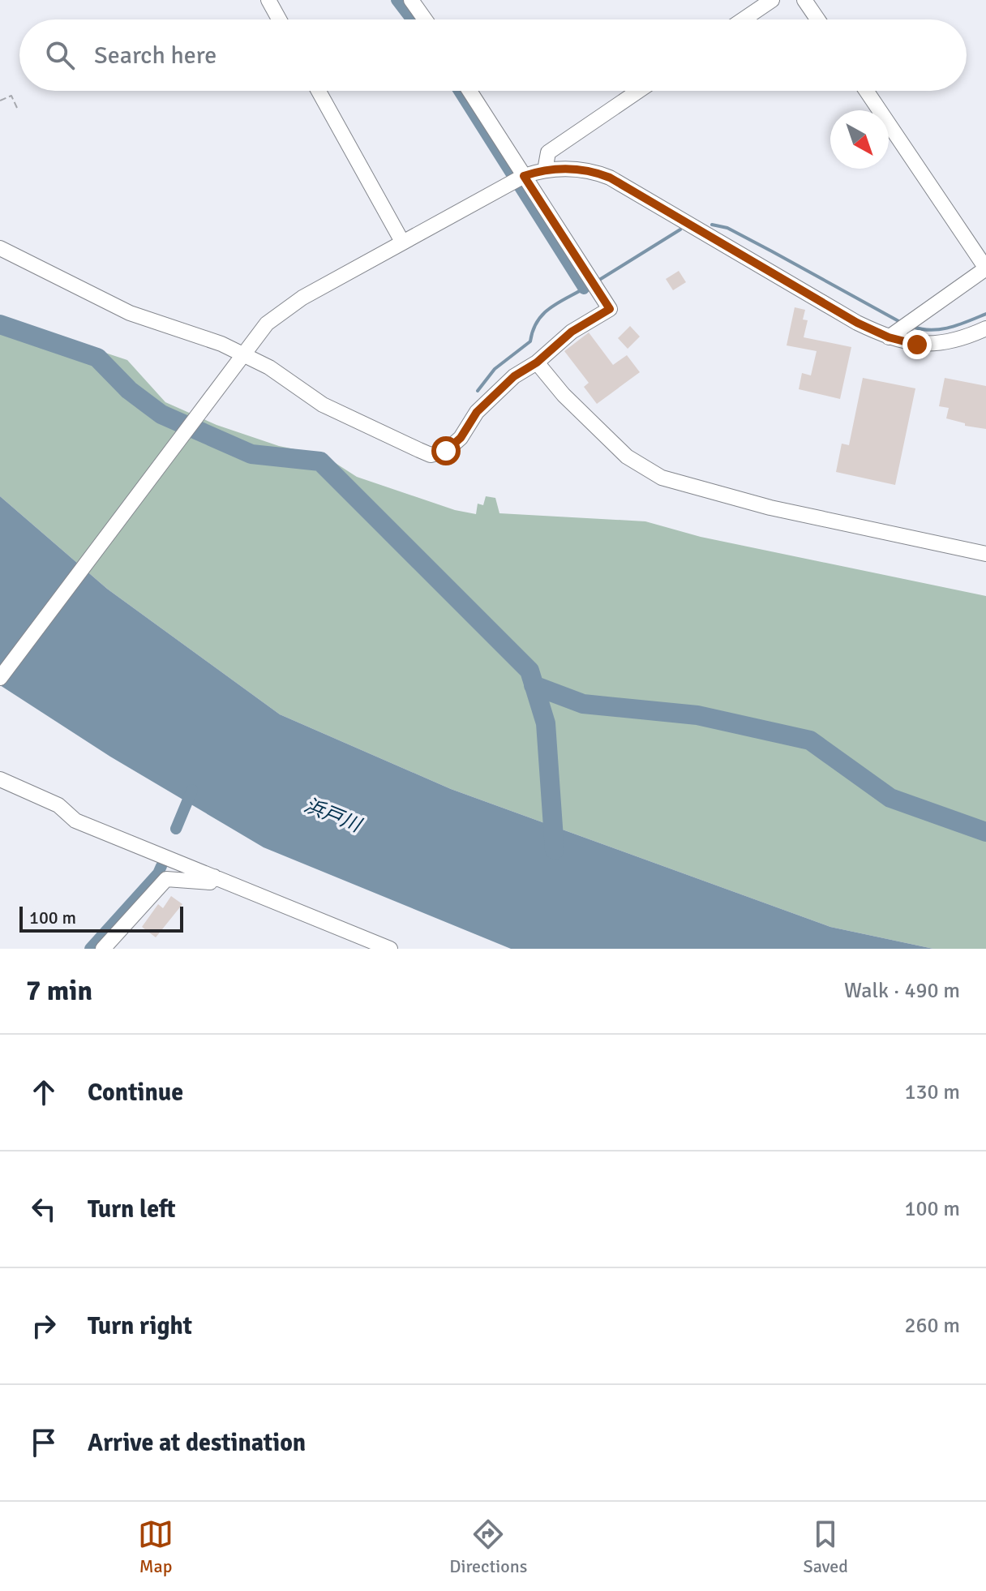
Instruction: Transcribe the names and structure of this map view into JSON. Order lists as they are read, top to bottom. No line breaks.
{"water":["浜戸川"],"scale_bar":"100 m","north":"bottom right","page":{"search":"Search here","scale":"100 m","heading":["7 min","Walk · 490 m"],"list":[["Continue","130 m"],["Turn left","100 m"],["Turn right","260 m"],"Arrive at destination"],"nav":["Map","Directions","Saved"]}}
